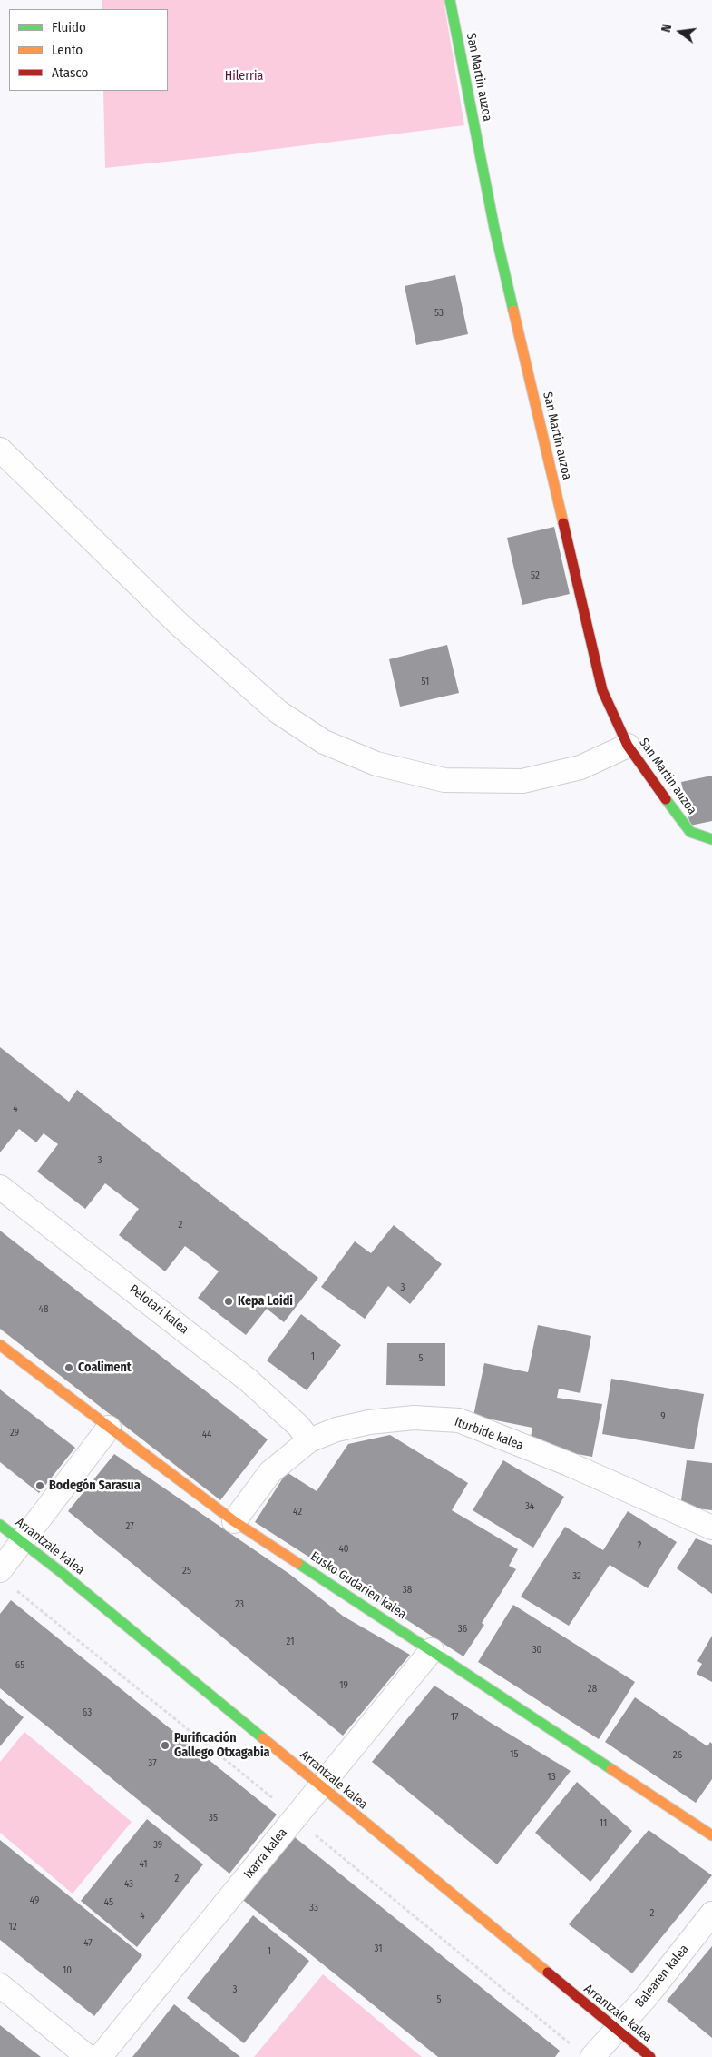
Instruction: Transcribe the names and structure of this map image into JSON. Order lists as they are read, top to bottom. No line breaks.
{"streets":{"street":["San Martin auzoa","Pelotari kalea","Iturbide kalea","Arrantzale kalea","Eusko Gudarien kalea","Ixarra kalea","Balearen kalea"]},"crossings":[["Pelotari kalea","Iturbide kalea"],["Iturbide kalea","Eusko Gudarien kalea"],["Arrantzale kalea","Ixarra kalea"],["Arrantzale kalea","Balearen kalea"],["Eusko Gudarien kalea","Ixarra kalea"]],"parks":["Hilerria"],"places":["Kepa Loidi","Coaliment","Bodegón Sarasua","Purificación Gallego Otxagabia"],"house_numbers":["53","52","51","4","3","2","3","48","1","5","9","29","44","34","42","27","2","40","25","32","38","23","36","21","30","65","19","28","63","17","15","26","37","13","35","11","39","41","2","43","49","45","33","2","4","12","47","31","1","10","3","5"],"legend":["Fluido","Lento","Atasco"],"north":"left"}
